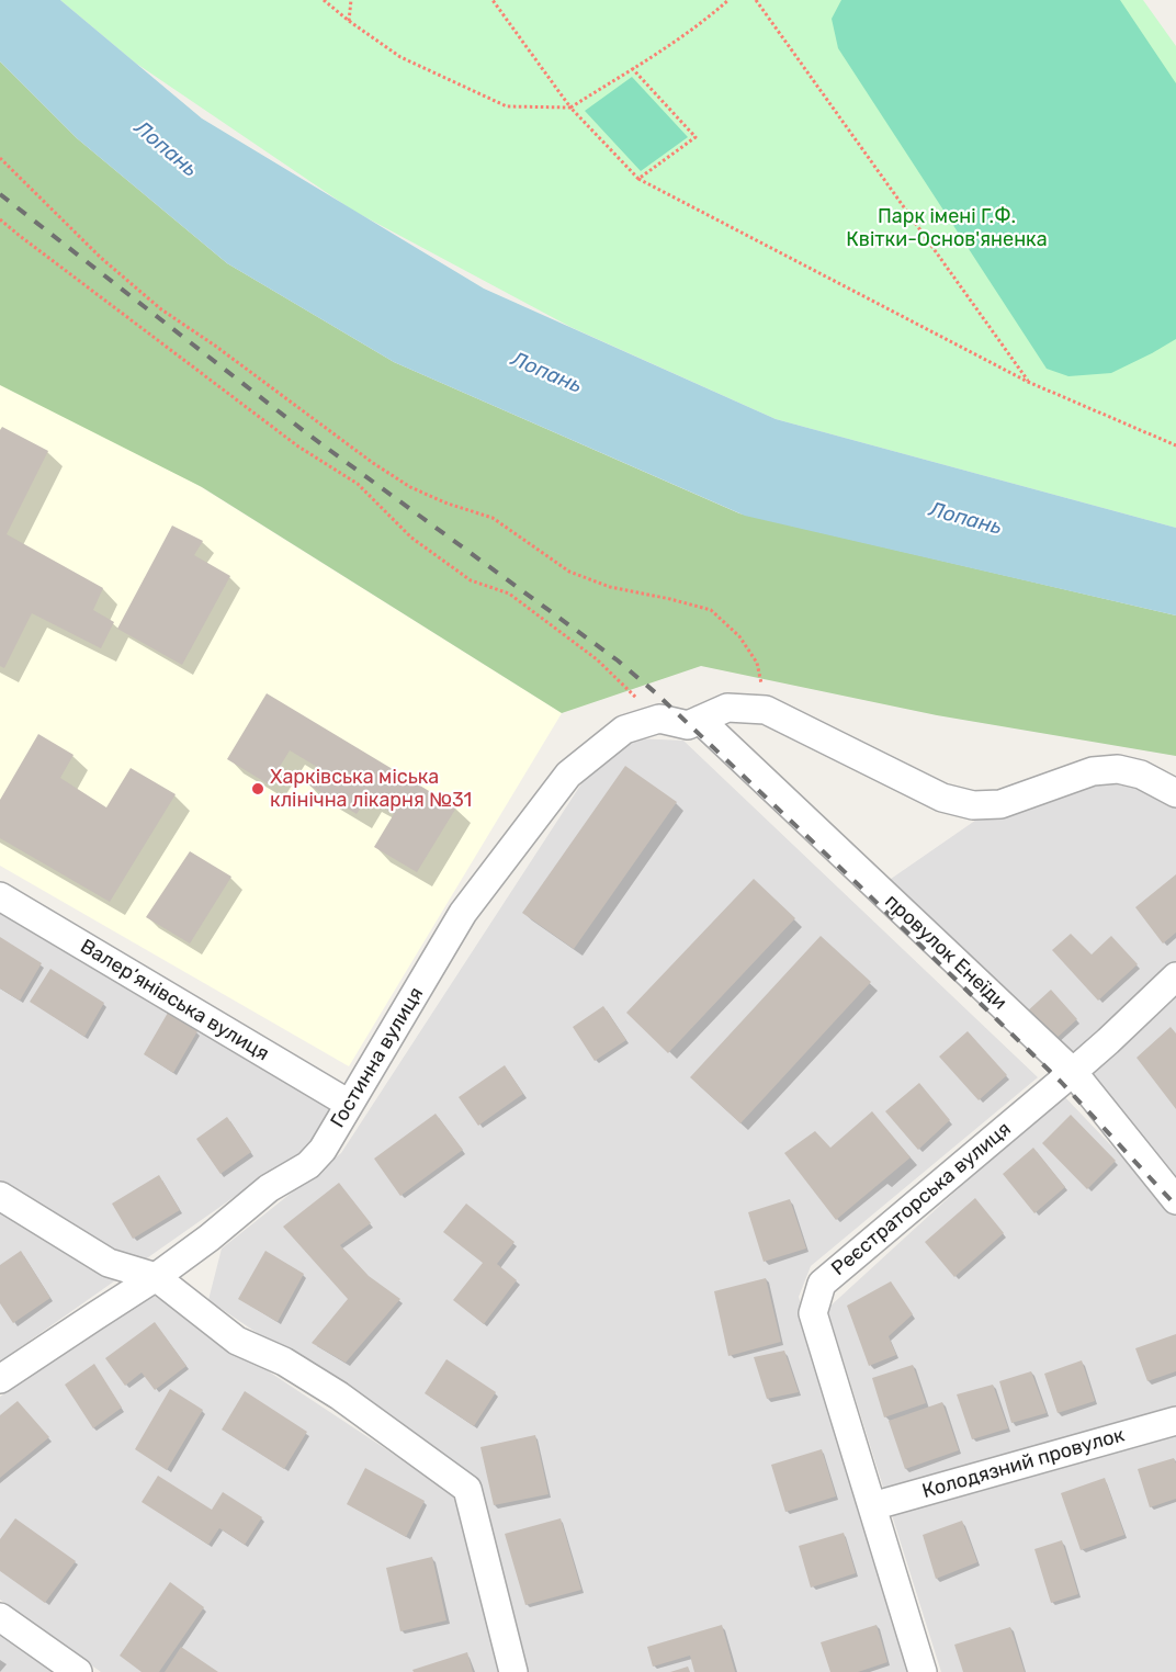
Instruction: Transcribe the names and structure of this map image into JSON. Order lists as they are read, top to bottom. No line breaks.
{"streets":{"street":["провулок Енеїди","Валер’янівська вулиця","Гостинна вулиця","Реєстраторська вулиця","Колодязний провулок"]},"crossings":[["провулок Енеїди","Гостинна вулиця"],["провулок Енеїди","Реєстраторська вулиця"],["Валер’янівська вулиця","Гостинна вулиця"],["Реєстраторська вулиця","Колодязний провулок"]],"water":["Лопань"],"parks":["Парк імені Г.Ф. Квітки-Основ'яненка"],"places":["Харківська міська клінічна лікарня №31"]}
